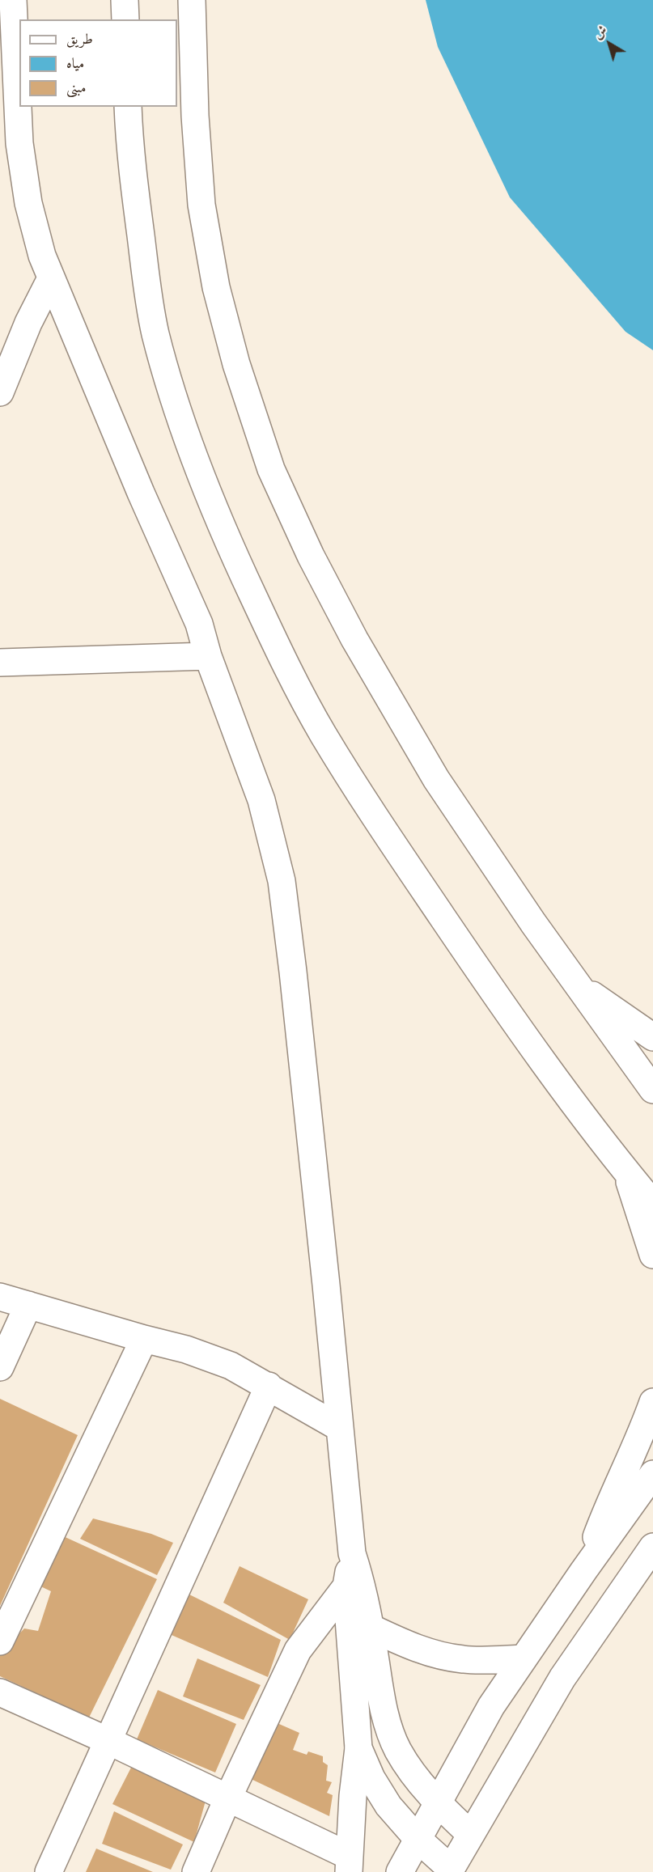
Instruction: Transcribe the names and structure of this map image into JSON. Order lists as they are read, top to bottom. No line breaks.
{"legend":["طريق","مياه","مبنى"],"north":"top left"}
